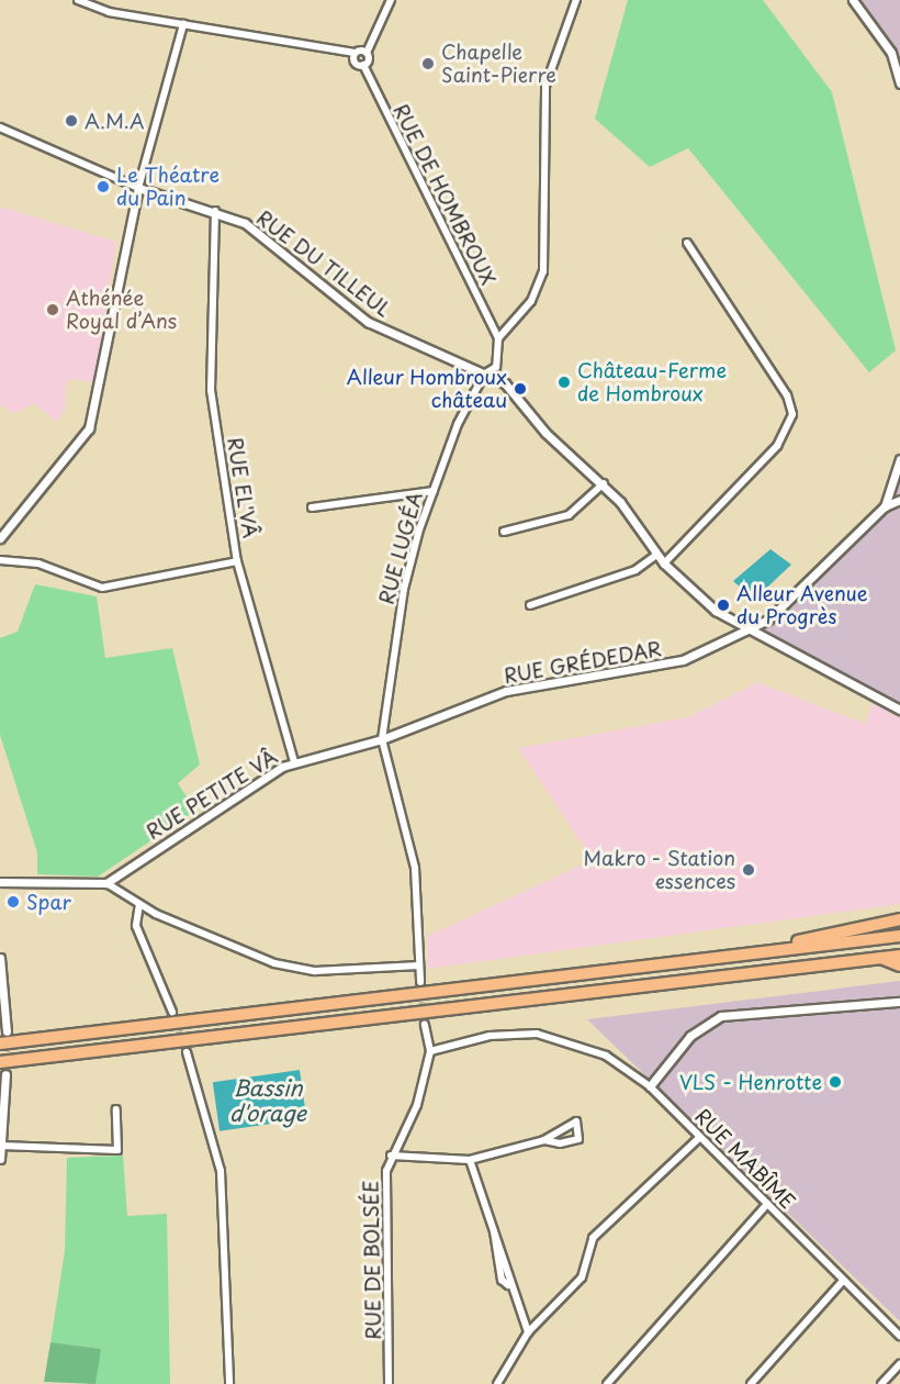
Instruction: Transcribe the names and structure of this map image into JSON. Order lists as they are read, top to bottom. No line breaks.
{"streets":{"street":["RUE DE HOMBROUX","RUE DU TILLEUL","RUE EL'VÂ","RUE LUGÉA","RUE GRÉDEDAR","RUE PETITE VÂ","RUE MABÎME","RUE DE BOLSÉE"]},"crossings":[["RUE DE HOMBROUX","RUE LUGÉA"],["RUE DU TILLEUL","RUE EL'VÂ"],["RUE DU TILLEUL","RUE LUGÉA"],["RUE DU TILLEUL","RUE GRÉDEDAR"],["RUE EL'VÂ","RUE PETITE VÂ"],["RUE LUGÉA","RUE GRÉDEDAR"],["RUE LUGÉA","RUE PETITE VÂ"],["RUE GRÉDEDAR","RUE PETITE VÂ"],["RUE MABÎME","RUE DE BOLSÉE"]],"water":["Bassin d'orage"],"places":["Chapelle Saint-Pierre","A.M.A","Le Théatre du Pain","Athénée Royal d’Ans","Château-Ferme de Hombroux","Alleur Hombroux château","Alleur Avenue du Progrès","Makro - Station essences","Spar","VLS - Henrotte"]}
